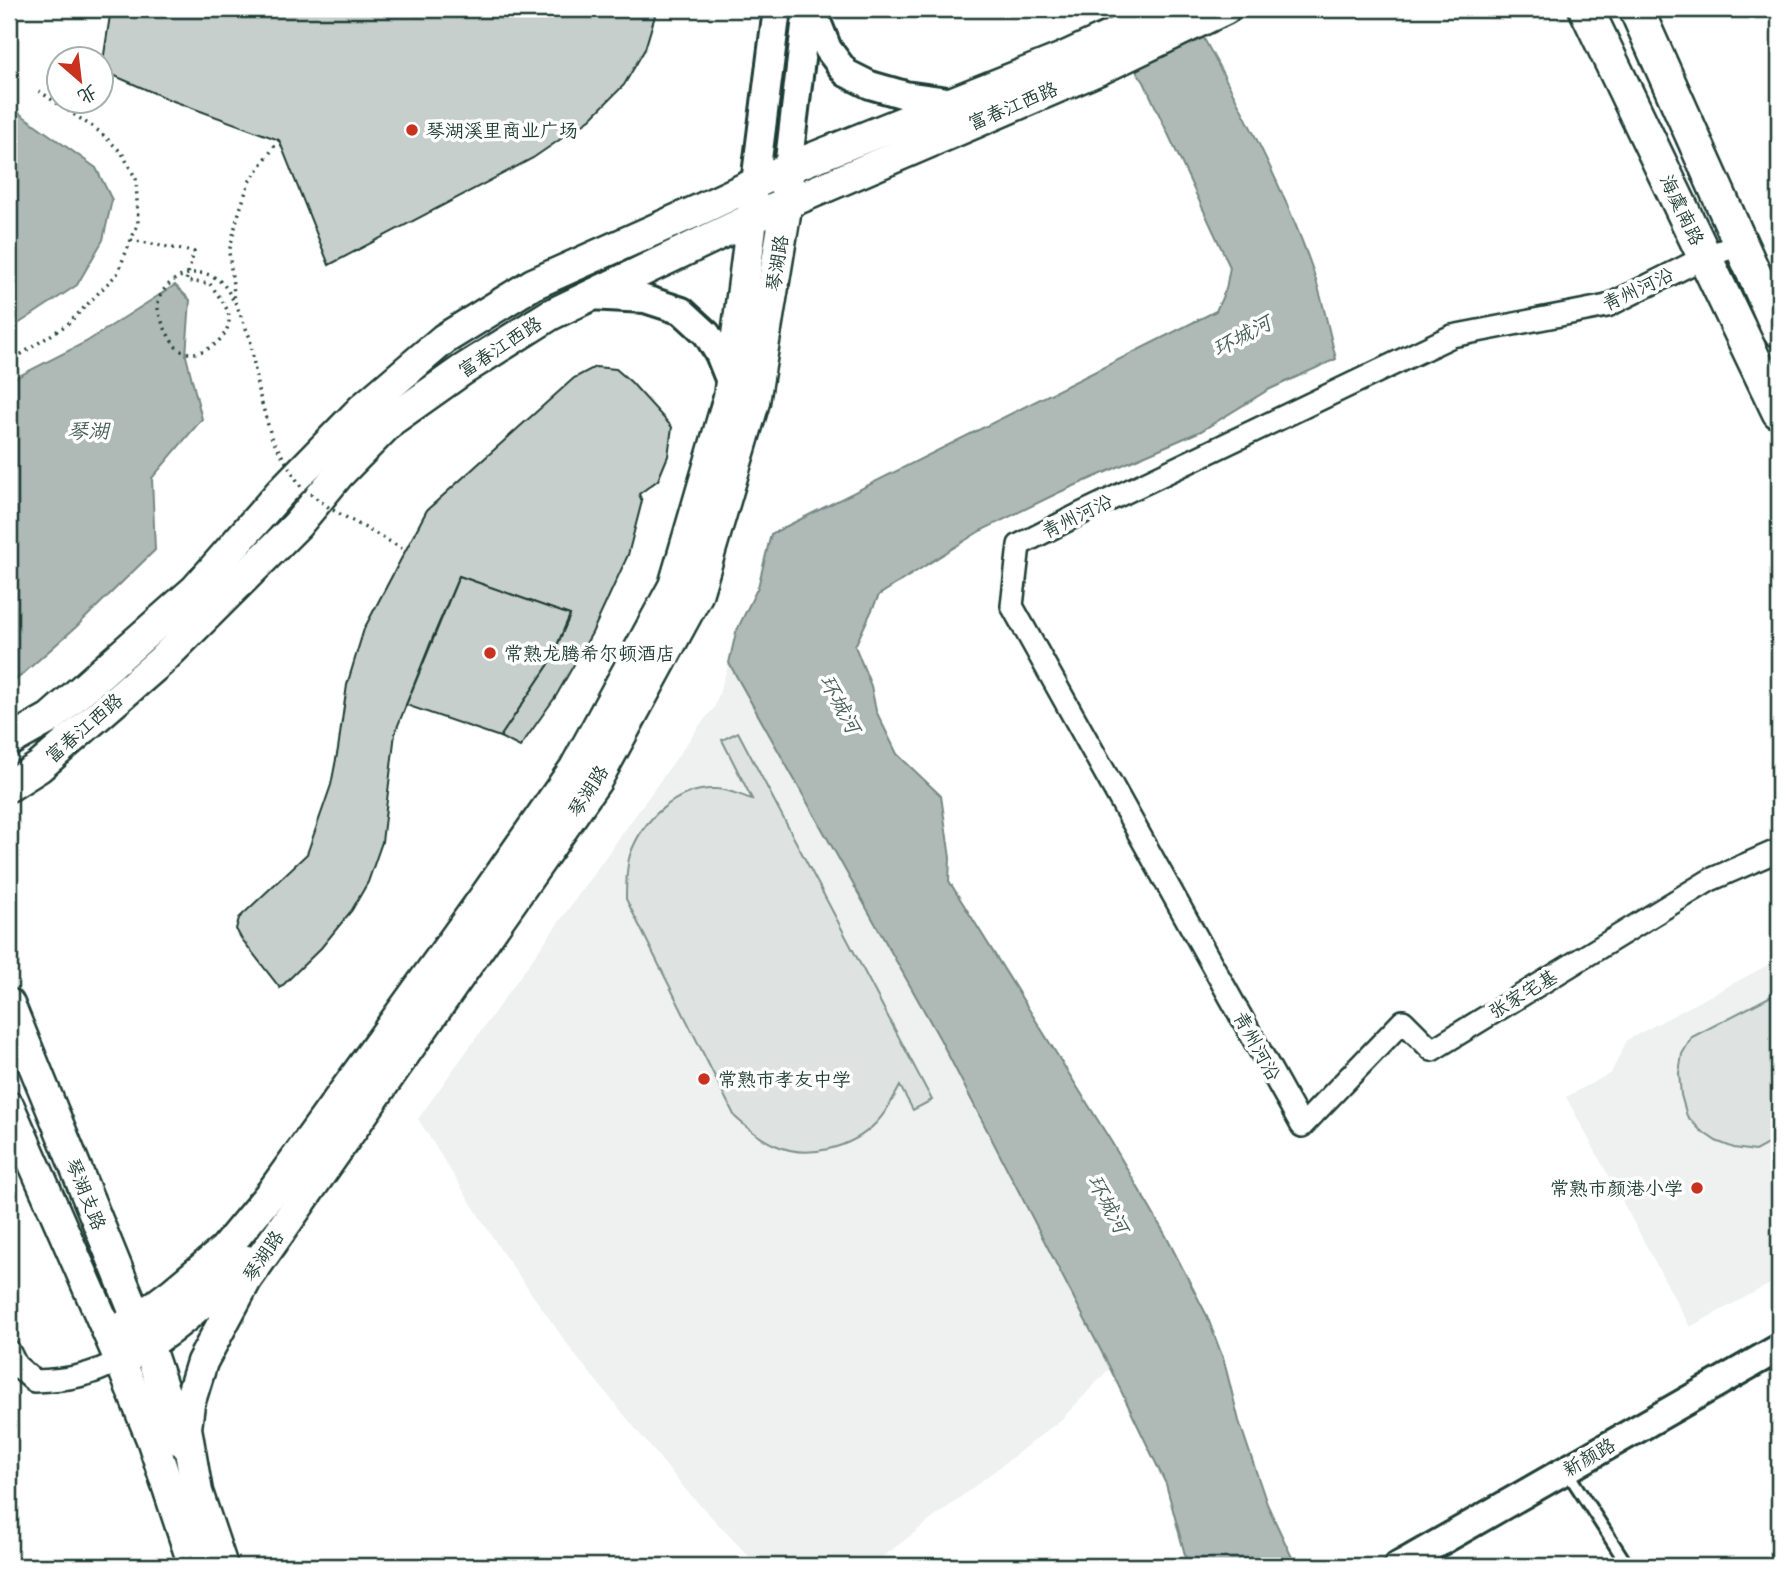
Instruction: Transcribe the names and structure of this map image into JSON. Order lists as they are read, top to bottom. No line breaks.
{"streets":{"main road":["富春江西路","海虞南路","琴湖路","琴湖支路"],"street":["青州河沿","张家宅基","新颜路"]},"crossings":[["富春江西路","琴湖路"],["海虞南路","青州河沿"],["琴湖路","琴湖支路"],["青州河沿","张家宅基"]],"water":["环城河","琴湖"],"places":["琴湖溪里商业广场","常熟龙腾希尔顿酒店","常熟市孝友中学","常熟市颜港小学"],"north":"bottom right"}
